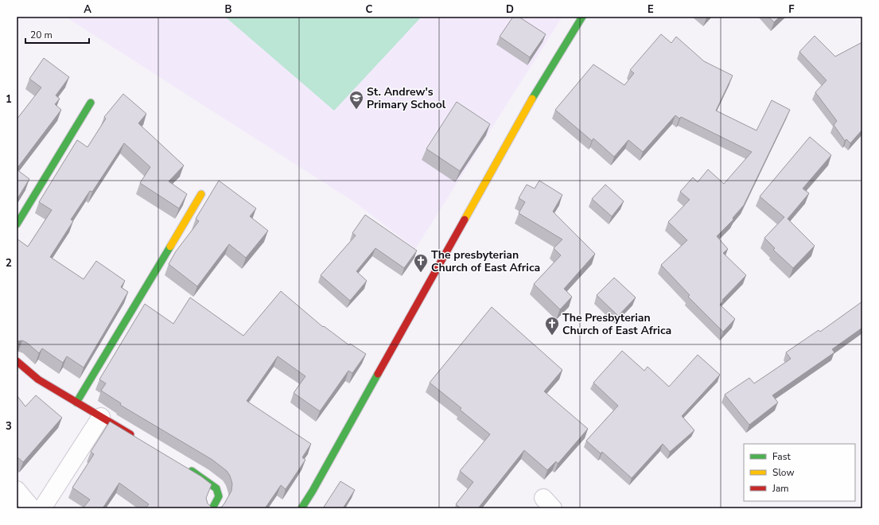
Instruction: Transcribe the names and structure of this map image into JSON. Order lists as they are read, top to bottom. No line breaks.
{"places":{"school or university":["St. Andrew's Primary School"],"church":["The presbyterian Church of East Africa","The Presbyterian Church of East Africa"]},"legend":["Fast","Slow","Jam"],"scale_bar":"20 m","grid":{"columns":["A","B","C","D","E","F"],"rows":["1","2","3"]}}
